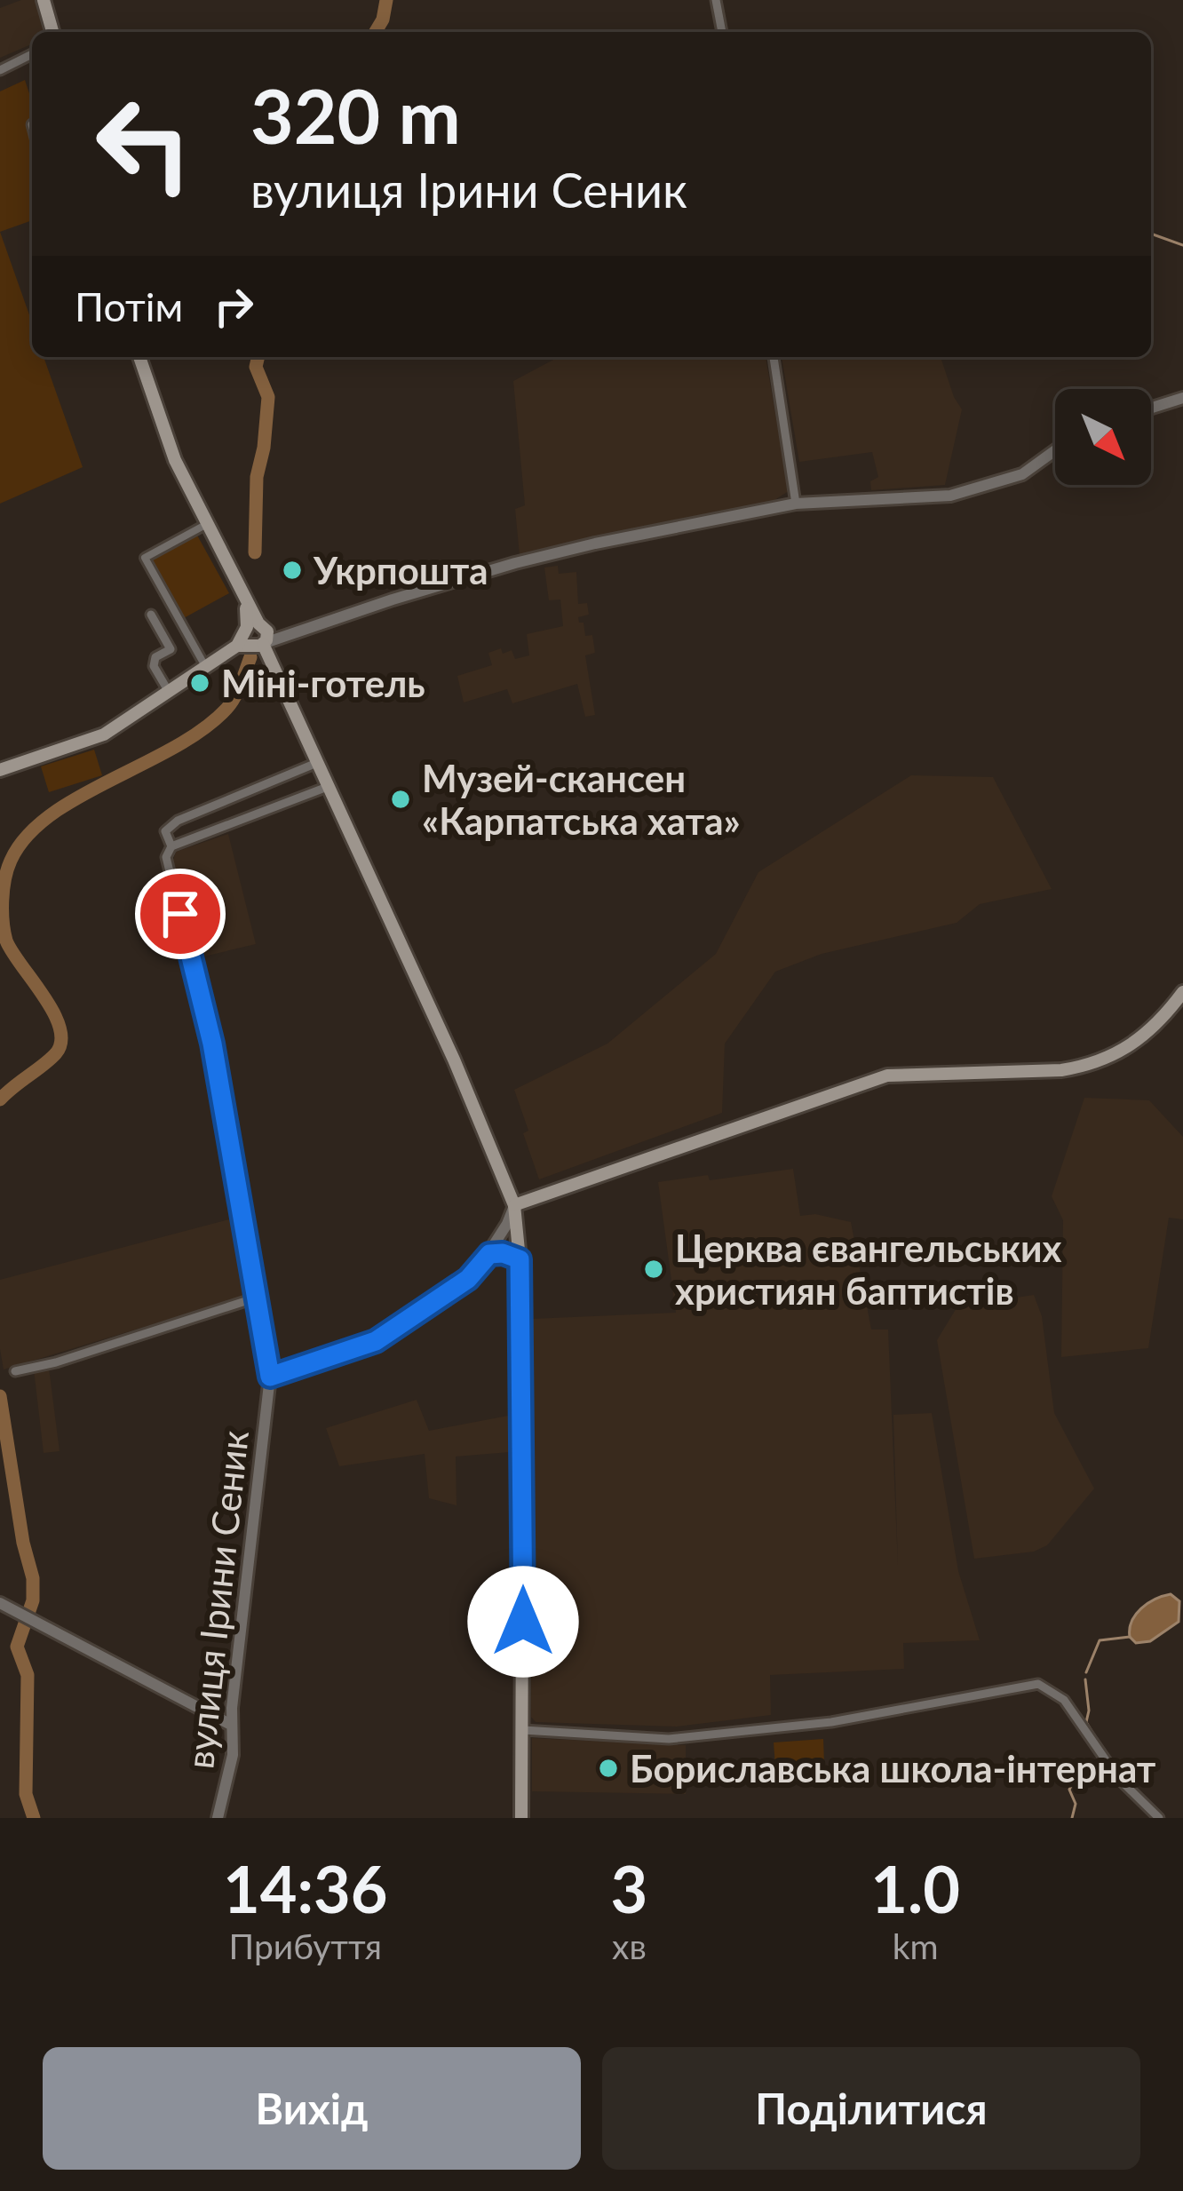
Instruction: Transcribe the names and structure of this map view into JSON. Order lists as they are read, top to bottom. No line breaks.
{"streets":{"street":["вулиця Ірини Сеник"]},"places":["Укрпошта","Міні-готель","Музей-скансен «Карпатська хата»","Церква євангельських християн баптистів","Бориславська школа-інтернат"],"north":"bottom right","page":{"turn":["320 m","вулиця Ірини Сеник"],"then":"Потім","eta":["14:36","Прибуття","3","хв","1.0","km"],"buttons":["Вихід","Поділитися"]}}
